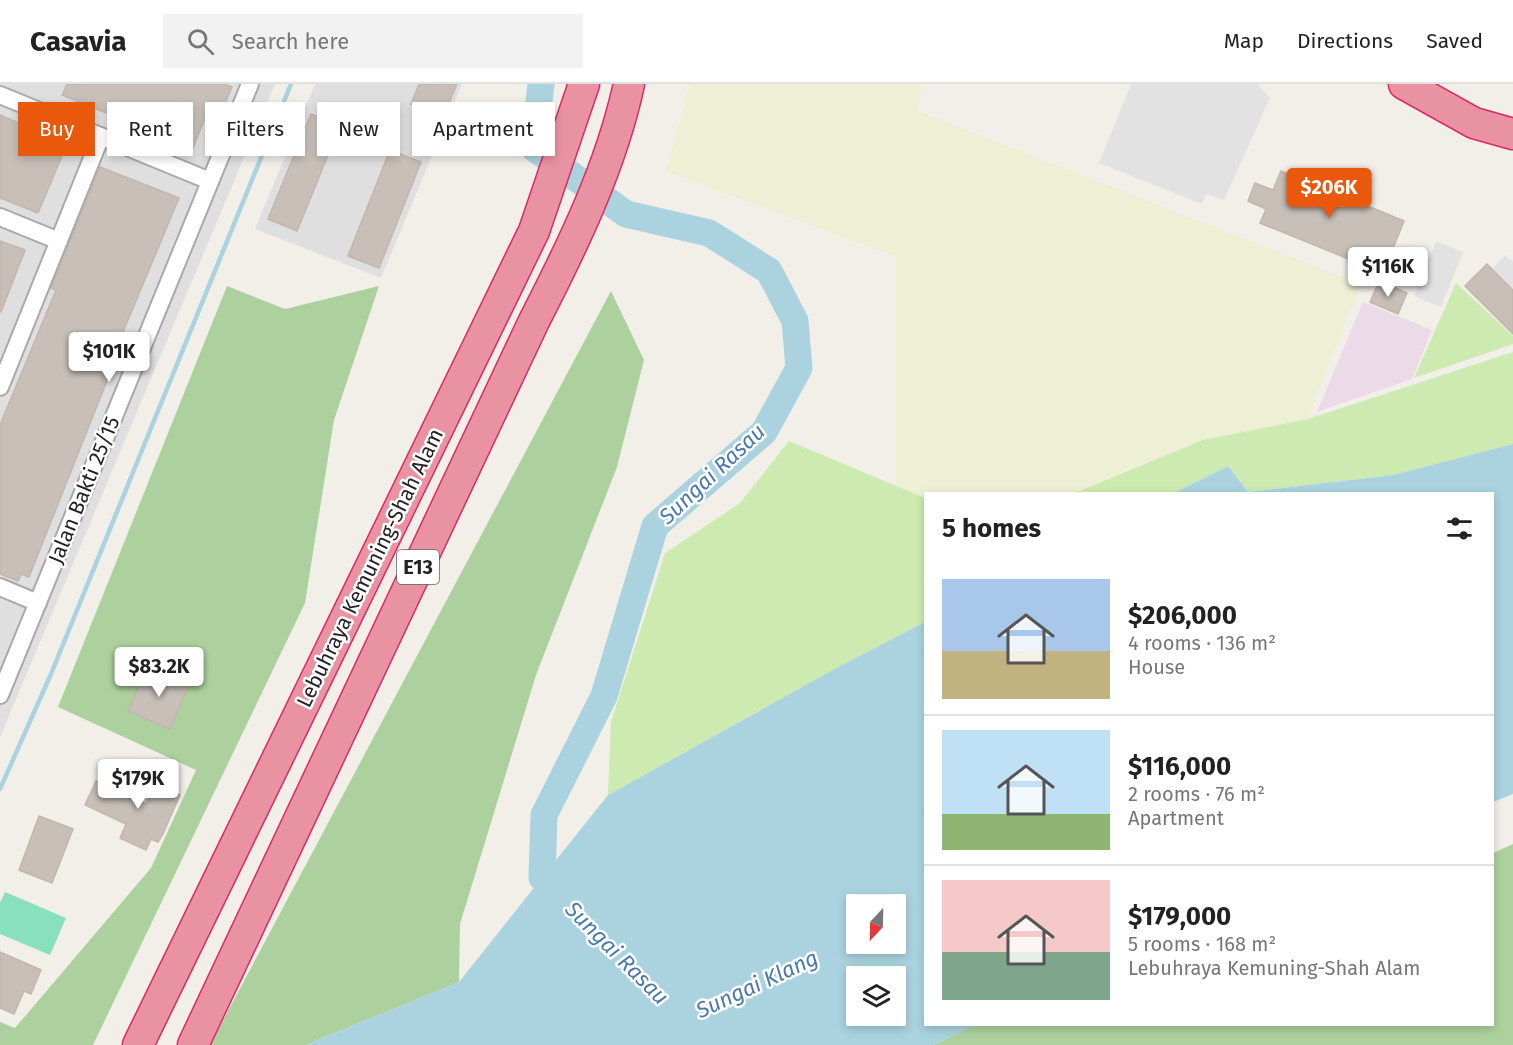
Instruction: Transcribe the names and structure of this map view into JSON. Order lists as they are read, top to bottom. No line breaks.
{"streets":{"highway":["E13","Lebuhraya Kemuning-Shah Alam"],"street":["Jalan Bakti 25/15"]},"water":["Sungai Rasau","Sungai Klang"],"north":"bottom","page":{"header":"Casavia","search":"Search here","nav":["Map","Directions","Saved"],"chip":["Buy","Rent","Filters","New","Apartment"],"price":["$206K","$116K","$101K","$83.2K","$179K"],"heading":"5 homes","list":[{"name":"$206,000","note":"4 rooms · 136 m² · House"},{"name":"$116,000","note":"2 rooms · 76 m² · Apartment"},{"name":"$179,000","note":"5 rooms · 168 m² · Lebuhraya Kemuning-Shah Alam"}]}}
